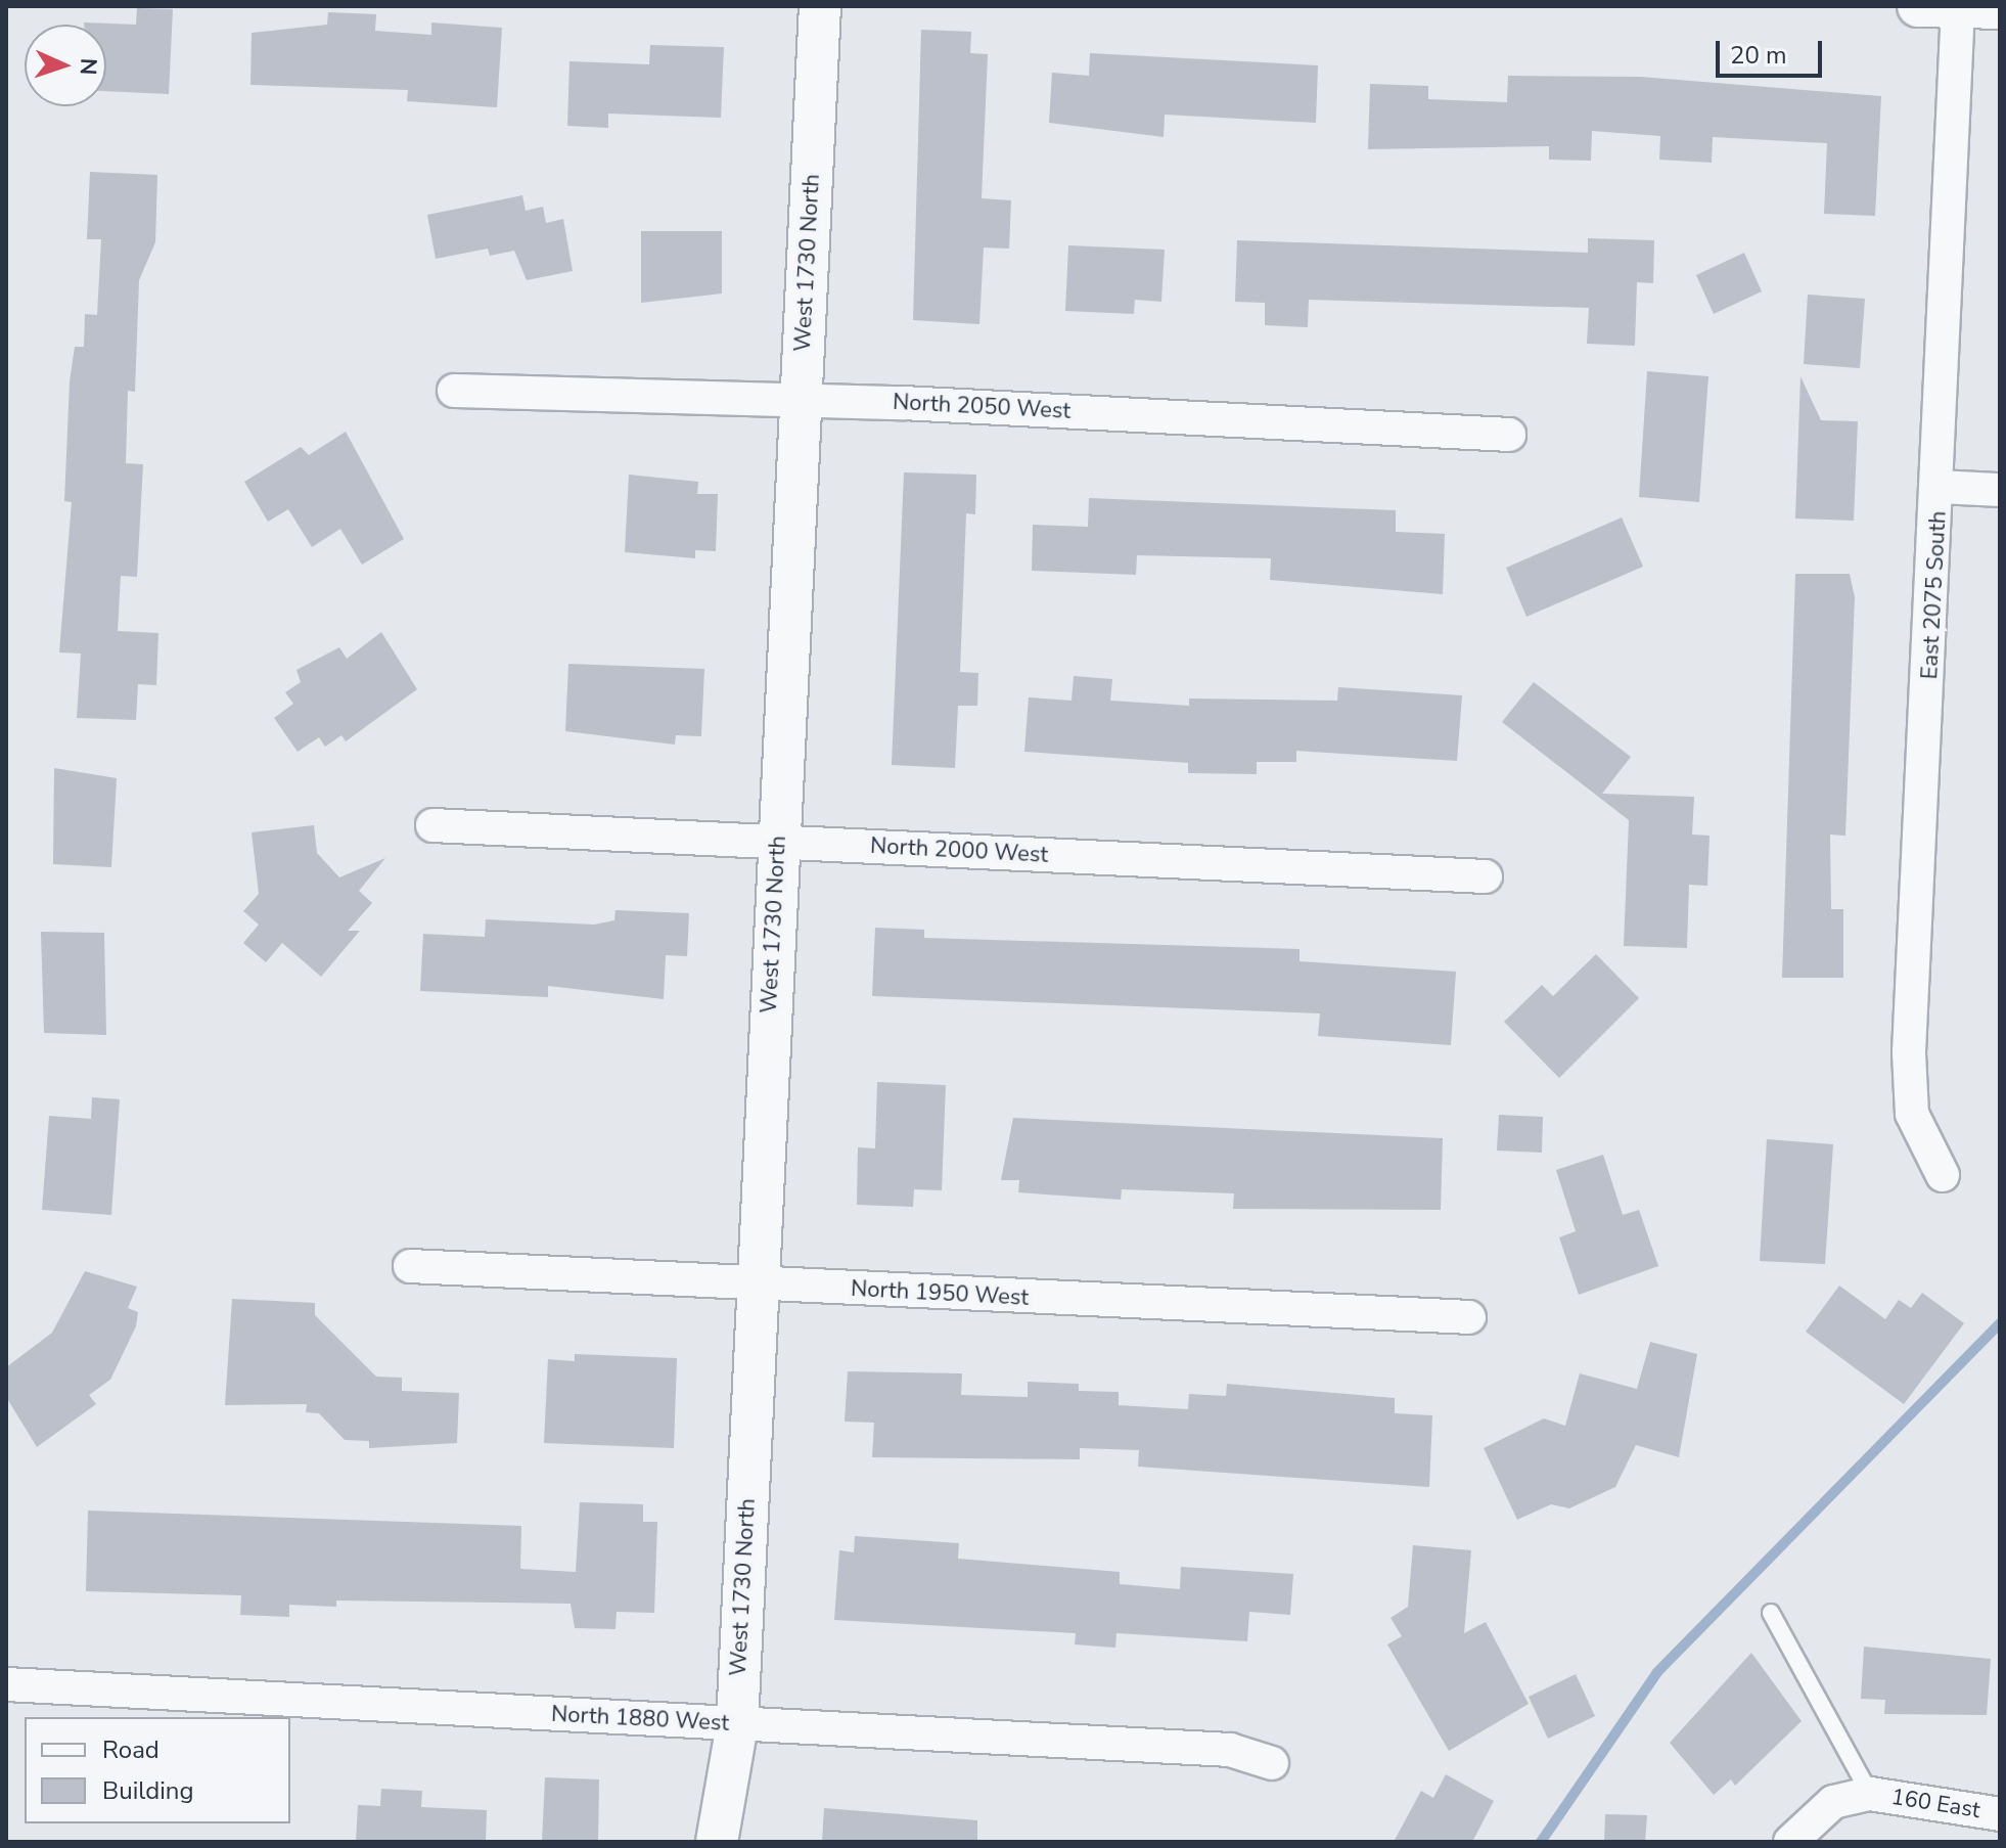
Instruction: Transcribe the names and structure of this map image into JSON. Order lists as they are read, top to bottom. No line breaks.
{"streets":{"street":["West 1730 North","North 2050 West","East 2075 South","North 2000 West","North 1950 West","North 1880 West","160 East"]},"crossings":[["West 1730 North","North 2050 West"],["West 1730 North","North 2000 West"],["West 1730 North","North 1950 West"],["West 1730 North","North 1880 West"]],"legend":["Road","Building"],"scale_bar":"20 m","north":"right"}
